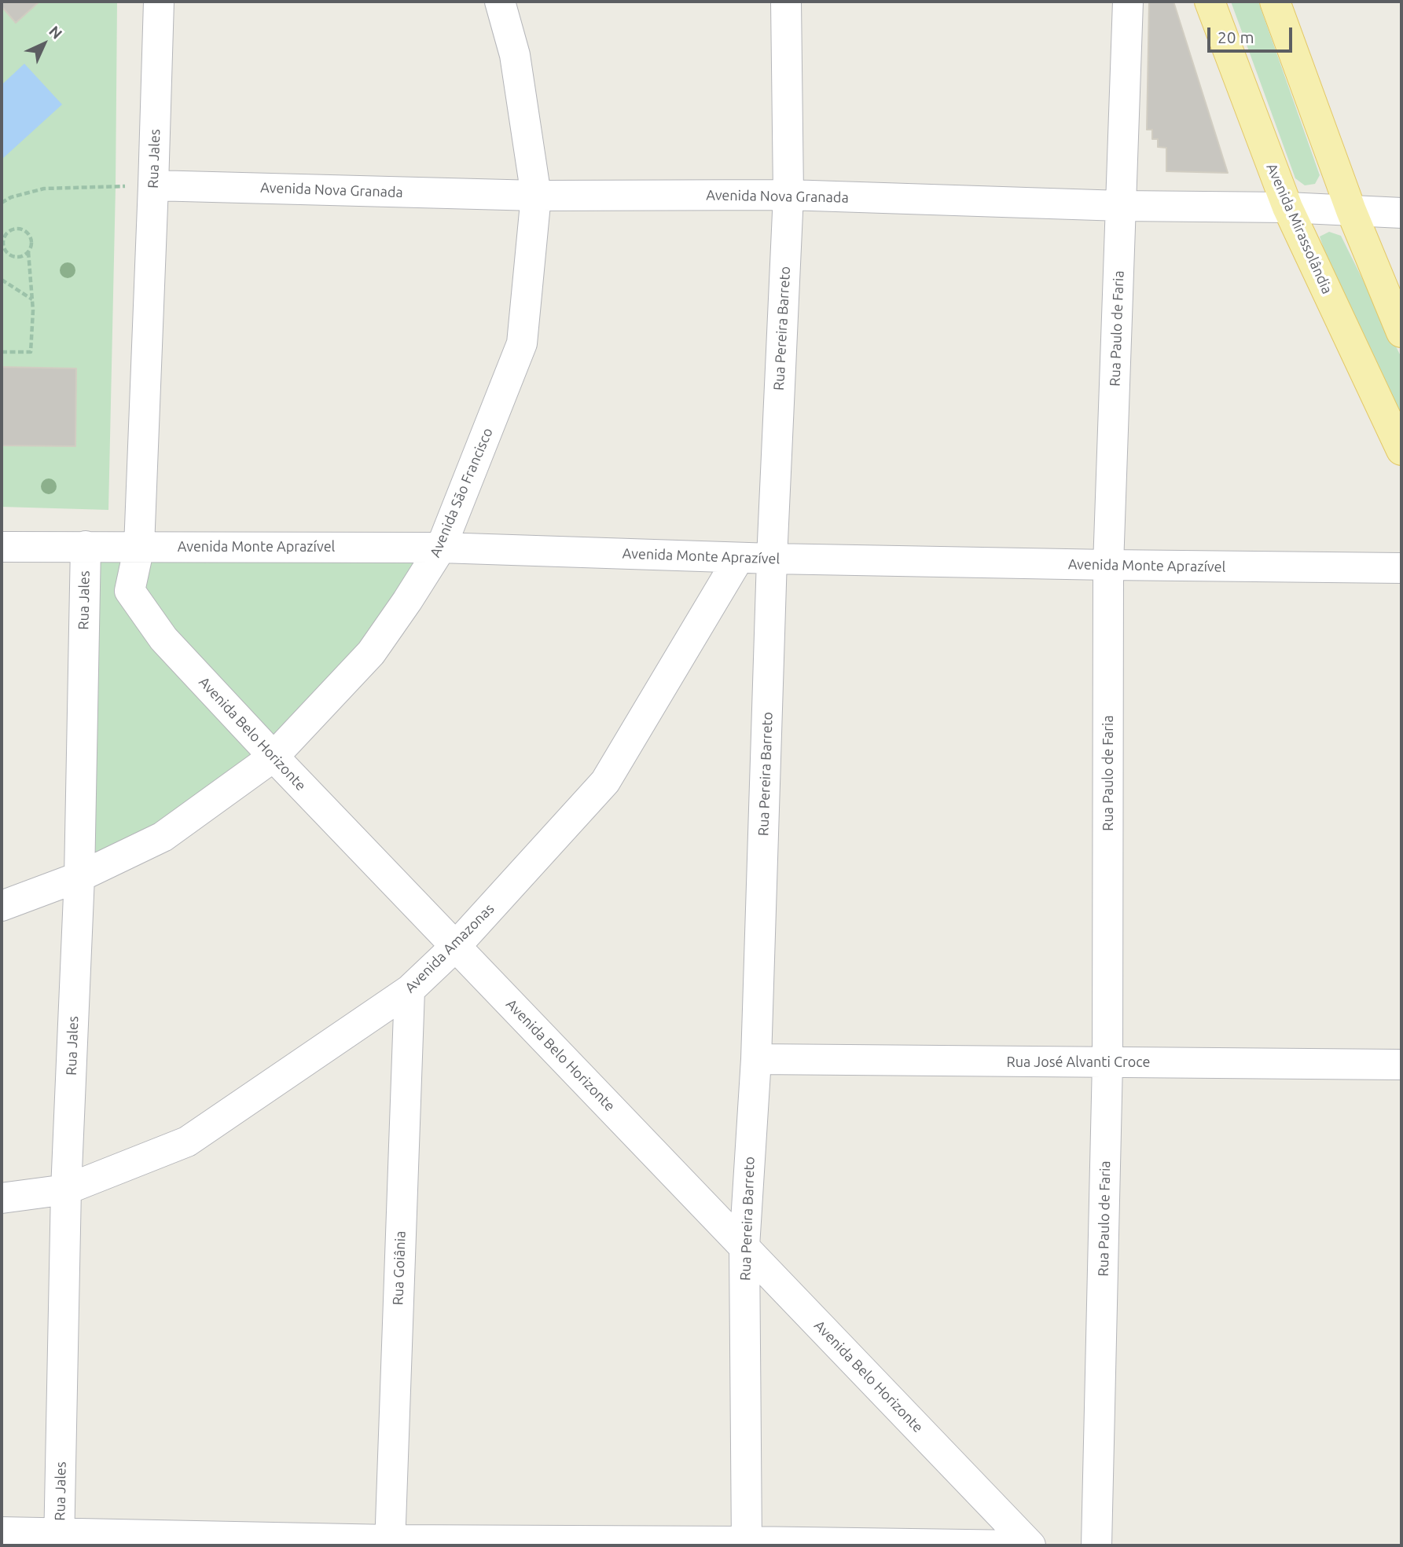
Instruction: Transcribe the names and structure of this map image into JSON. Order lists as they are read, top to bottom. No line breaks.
{"streets":{"main road":["Avenida Mirassolândia"],"street":["Rua Jales","Avenida Nova Granada","Rua Pereira Barreto","Rua Paulo de Faria","Avenida São Francisco","Avenida Monte Aprazível","Avenida Belo Horizonte","Avenida Amazonas","Rua José Alvanti Croce","Rua Goiânia"]},"crossings":[["Rua Jales","Avenida Nova Granada"],["Rua Jales","Avenida São Francisco"],["Rua Jales","Avenida Monte Aprazível"],["Rua Jales","Avenida Belo Horizonte"],["Rua Jales","Avenida Amazonas"],["Avenida Nova Granada","Avenida Mirassolândia"],["Avenida Nova Granada","Rua Pereira Barreto"],["Avenida Nova Granada","Rua Paulo de Faria"],["Avenida Nova Granada","Avenida São Francisco"],["Rua Pereira Barreto","Avenida Monte Aprazível"],["Rua Pereira Barreto","Avenida Belo Horizonte"],["Rua Pereira Barreto","Rua José Alvanti Croce"],["Rua Paulo de Faria","Avenida Monte Aprazível"],["Rua Paulo de Faria","Rua José Alvanti Croce"],["Avenida São Francisco","Avenida Monte Aprazível"],["Avenida São Francisco","Avenida Belo Horizonte"],["Avenida Monte Aprazível","Avenida Belo Horizonte"],["Avenida Monte Aprazível","Avenida Amazonas"],["Avenida Belo Horizonte","Avenida Amazonas"],["Avenida Amazonas","Rua Goiânia"]],"scale_bar":"20 m","north":"top right"}
